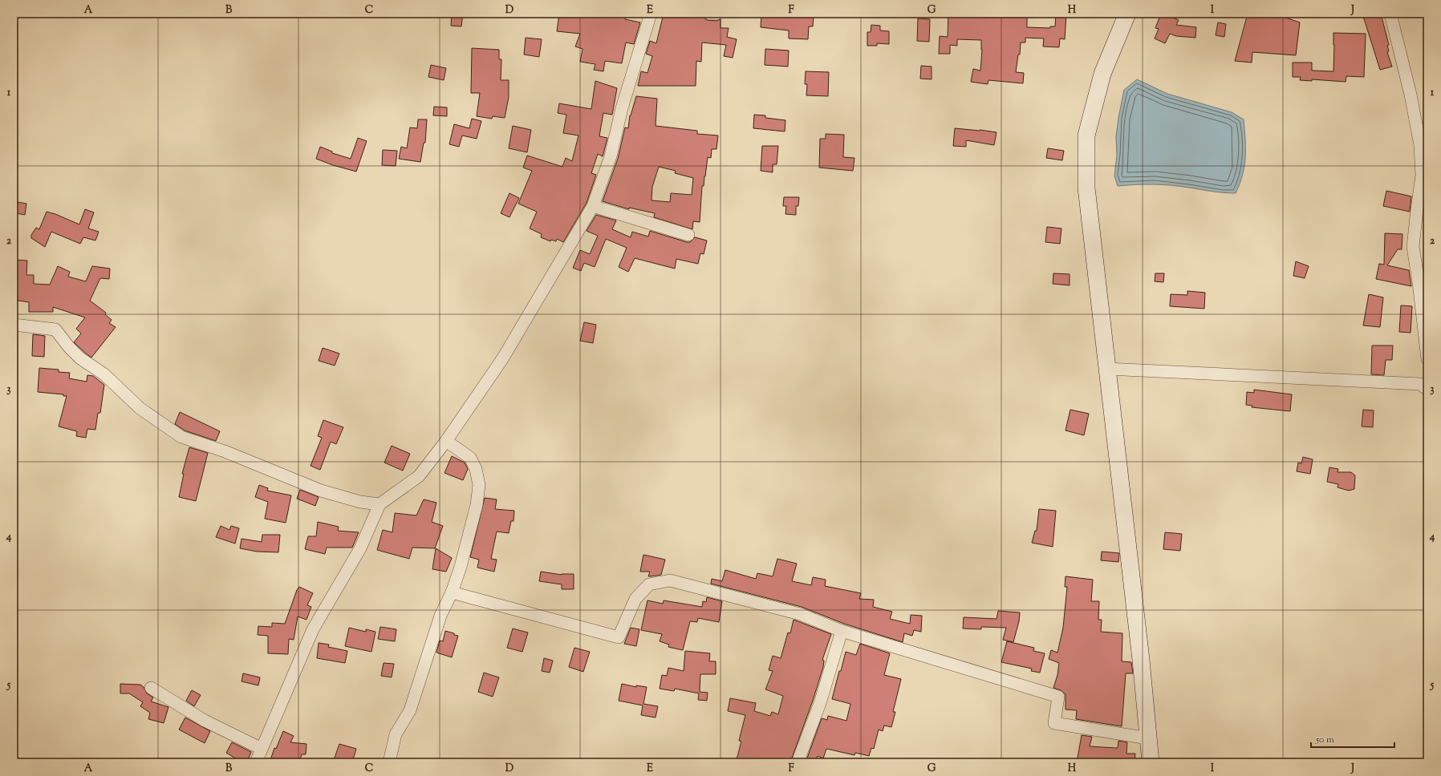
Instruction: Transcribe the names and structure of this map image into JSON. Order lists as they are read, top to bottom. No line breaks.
{"scale_bar":"50 m","grid":{"columns":["A","B","C","D","E","F","G","H","I","J"],"rows":["1","2","3","4","5"]}}
